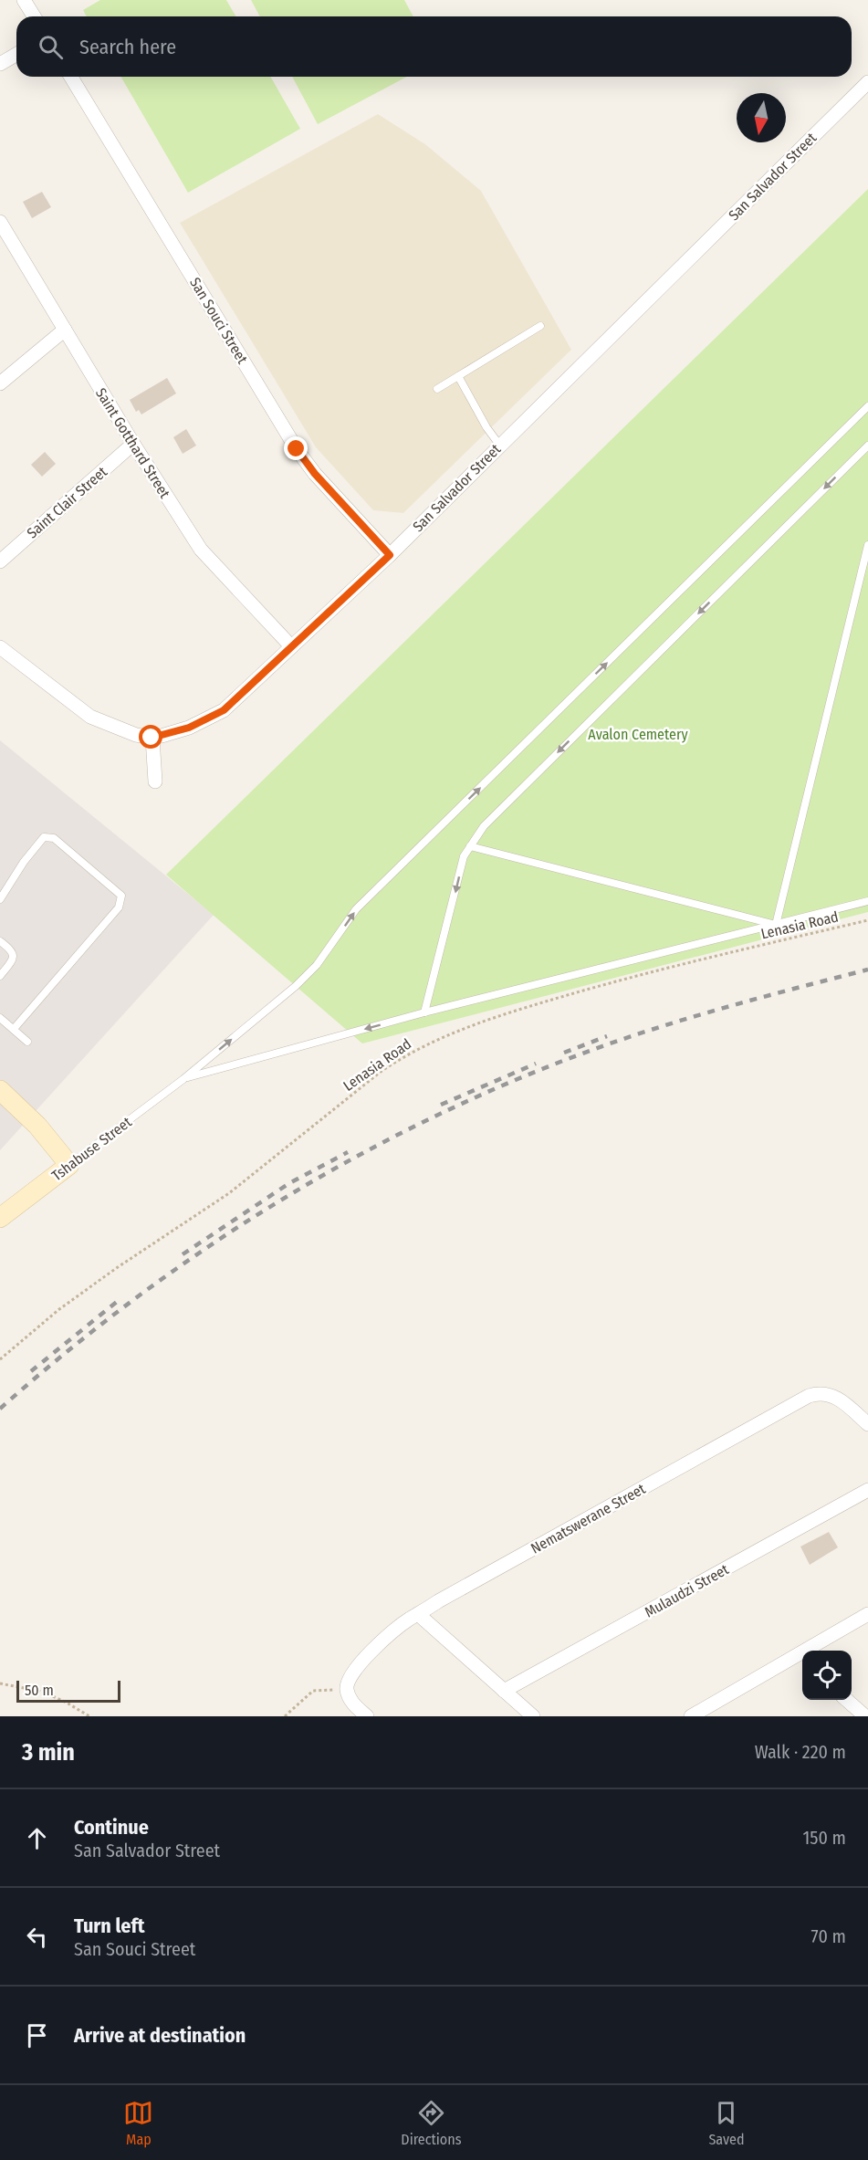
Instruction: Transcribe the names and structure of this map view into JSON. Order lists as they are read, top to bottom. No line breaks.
{"streets":{"street":["San Salvador Street","San Souci Street","Saint Gotthard Street","Saint Clair Street","Tshabuse Street","Nematswerane Street","Mulaudzi Street"],"path":["Lenasia Road"]},"crossings":[["San Salvador Street","San Souci Street"],["San Salvador Street","Saint Gotthard Street"],["Saint Gotthard Street","Saint Clair Street"]],"parks":["Avalon Cemetery"],"scale_bar":"50 m","north":"bottom","page":{"search":"Search here","scale":"50 m","heading":["3 min","Walk · 220 m"],"list":[["Continue","San Salvador Street","150 m"],["Turn left","San Souci Street","70 m"],"Arrive at destination"],"nav":["Map","Directions","Saved"]}}
